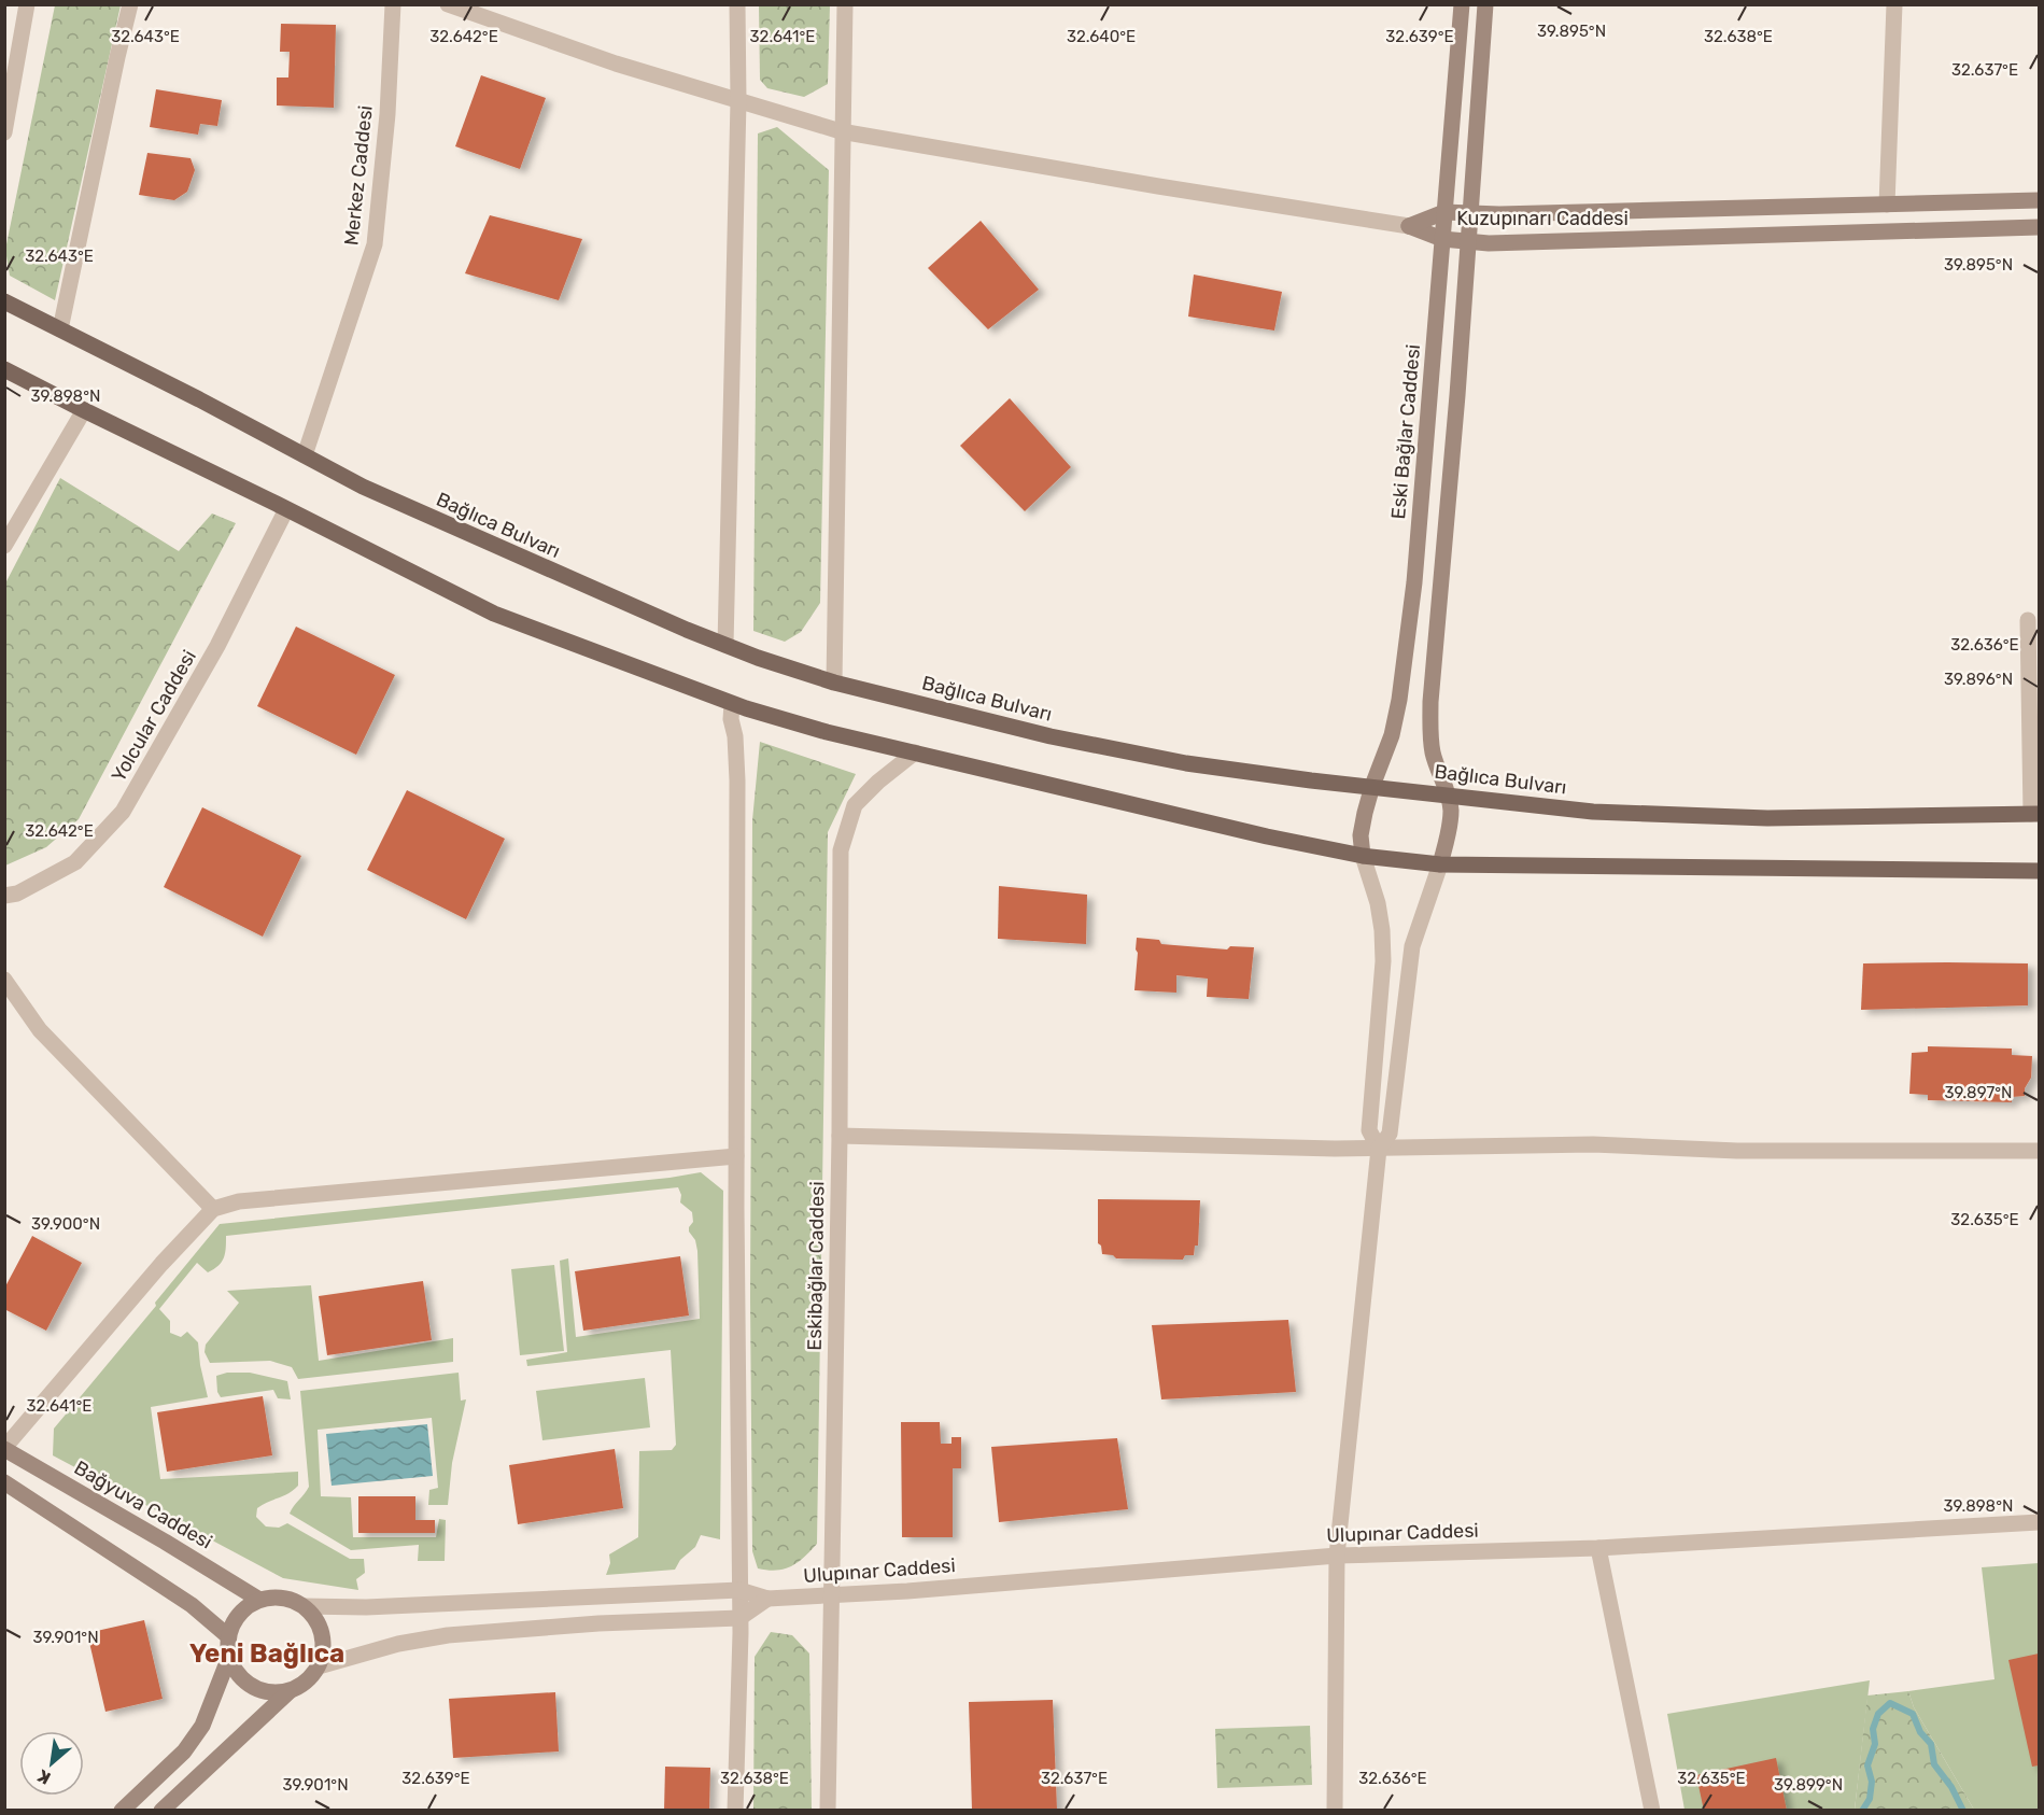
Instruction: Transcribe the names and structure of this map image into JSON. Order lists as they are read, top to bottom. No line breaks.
{"streets":{"main road":["Bağlıca Bulvarı"],"street":["Merkez Caddesi","Kuzupınarı Caddesi","Eski Bağlar Caddesi","Yolcular Caddesi","Eskibağlar Caddesi","Bağyuva Caddesi","Ulupınar Caddesi"]},"crossings":[["Merkez Caddesi","Bağlıca Bulvarı"],["Kuzupınarı Caddesi","Eski Bağlar Caddesi"],["Eski Bağlar Caddesi","Bağlıca Bulvarı"],["Eskibağlar Caddesi","Ulupınar Caddesi"],["Bağyuva Caddesi","Ulupınar Caddesi"]],"districts":["Yeni Bağlıca"],"north":"bottom left","coordinates":["39.895°N","32.643°E","32.642°E","32.641°E","32.640°E","32.639°E","32.638°E","32.637°E","39.898°N","32.636°E","39.896°N","39.897°N","32.635°E","39.900°N","39.901°N","39.899°N"]}
